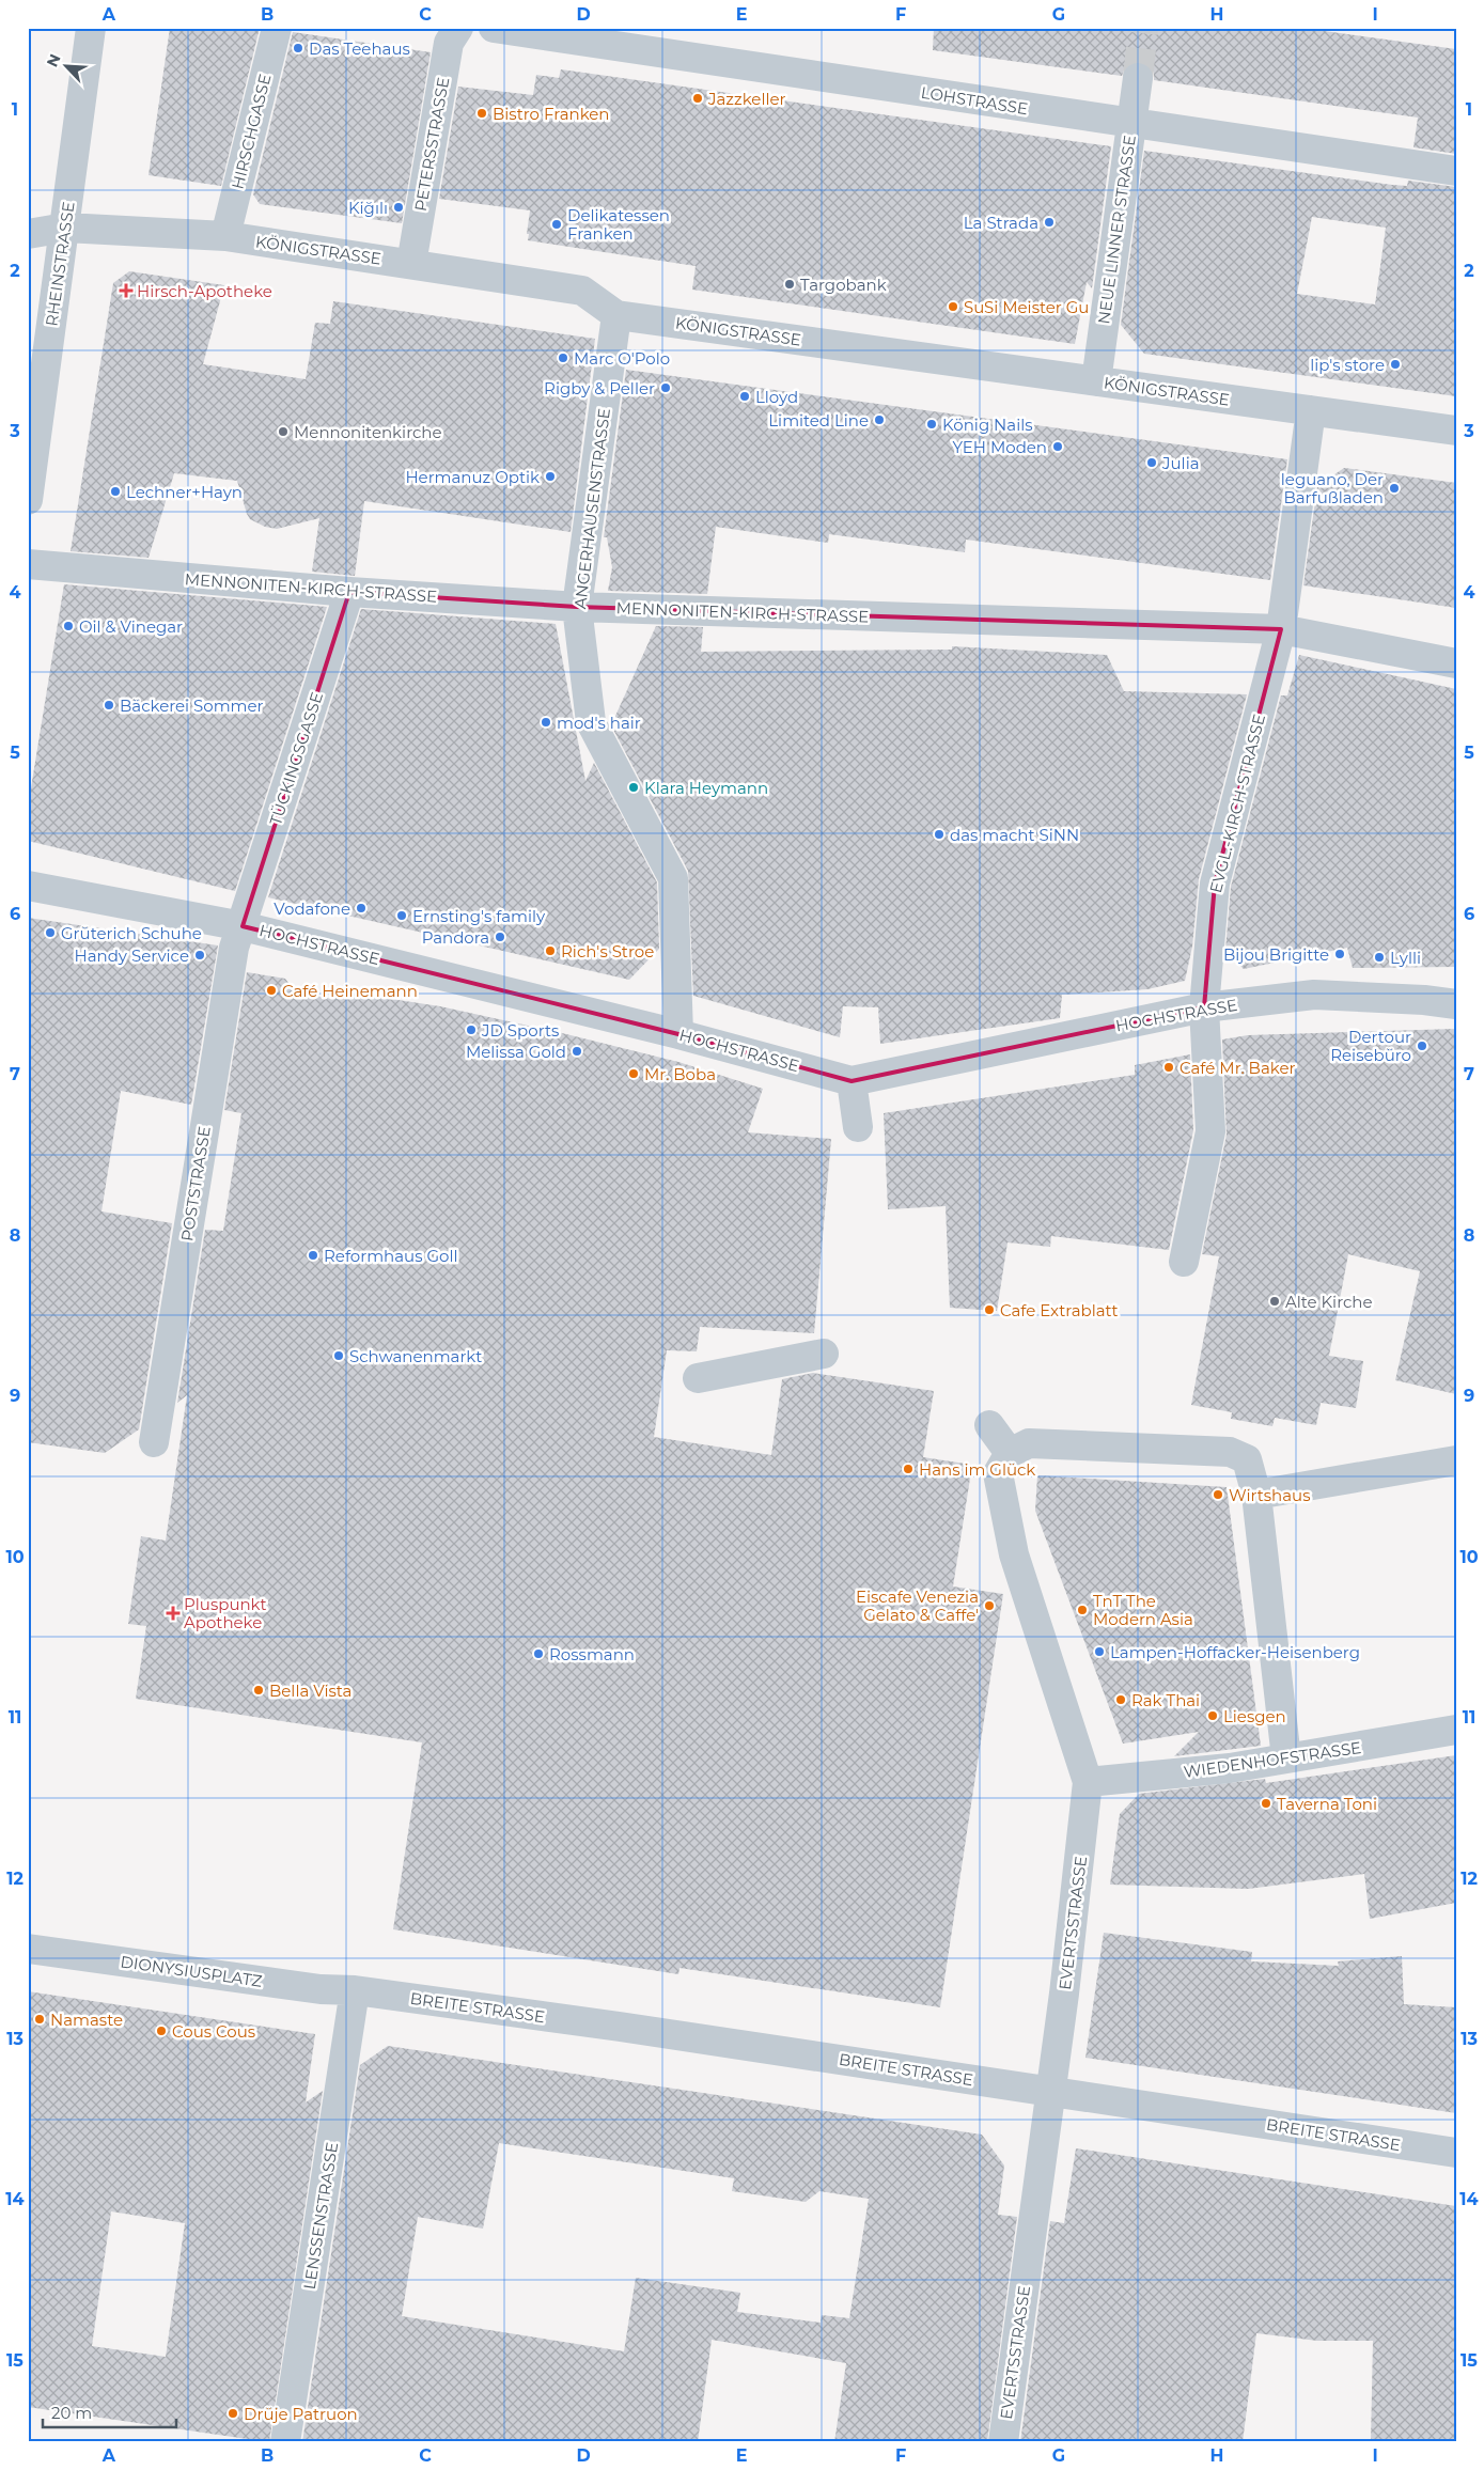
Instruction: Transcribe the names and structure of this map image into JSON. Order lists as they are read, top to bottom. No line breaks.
{"streets":{"street":["LOHSTRASSE","HIRSCHGASSE","PETERSSTRASSE","NEUE LINNER STRASSE","KÖNIGSTRASSE","RHEINSTRASSE","ANGERHAUSENSTRASSE","MENNONITEN-KIRCH-STRASSE","TÜCKINGSGASSE","EVGL.-KIRCH-STRASSE","HOCHSTRASSE","POSTSTRASSE","WIEDENHOFSTRASSE","EVERTSSTRASSE","DIONYSIUSPLATZ","BREITE STRASSE","LENSSENSTRASSE"]},"crossings":[["LOHSTRASSE","NEUE LINNER STRASSE"],["HIRSCHGASSE","KÖNIGSTRASSE"],["PETERSSTRASSE","KÖNIGSTRASSE"],["NEUE LINNER STRASSE","KÖNIGSTRASSE"],["KÖNIGSTRASSE","RHEINSTRASSE"],["KÖNIGSTRASSE","ANGERHAUSENSTRASSE"],["KÖNIGSTRASSE","EVGL.-KIRCH-STRASSE"],["ANGERHAUSENSTRASSE","MENNONITEN-KIRCH-STRASSE"],["ANGERHAUSENSTRASSE","HOCHSTRASSE"],["MENNONITEN-KIRCH-STRASSE","TÜCKINGSGASSE"],["MENNONITEN-KIRCH-STRASSE","EVGL.-KIRCH-STRASSE"],["TÜCKINGSGASSE","HOCHSTRASSE"],["TÜCKINGSGASSE","POSTSTRASSE"],["EVGL.-KIRCH-STRASSE","HOCHSTRASSE"],["HOCHSTRASSE","POSTSTRASSE"],["WIEDENHOFSTRASSE","EVERTSSTRASSE"],["EVERTSSTRASSE","BREITE STRASSE"],["DIONYSIUSPLATZ","BREITE STRASSE"],["DIONYSIUSPLATZ","LENSSENSTRASSE"],["BREITE STRASSE","LENSSENSTRASSE"]],"places":{"other":["Das Teehaus","Jazzkeller","Bistro Franken","Kiğılı","La Strada","Delikatessen Franken","Targobank","SuSi Meister Gu","Marc O'Polo","lip's store","Rigby & Peller","Lloyd","Limited Line","König Nails","Mennonitenkirche","YEH Moden","Julia","Hermanuz Optik","leguano, Der Barfußladen","Lechner+Hayn","Oil & Vinegar","Bäckerei Sommer","mod's hair","Klara Heymann","das macht SiNN","Vodafone","Ernsting's family","Grüterich Schuhe","Pandora","Rich's Stroe","Bijou Brigitte","Handy Service","Lylli","Café Heinemann","JD Sports","Dertour Reisebüro","Melissa Gold","Café Mr. Baker","Mr. Boba","Reformhaus Goll","Alte Kirche","Cafe Extrablatt","Schwanenmarkt","Hans im Glück","Wirtshaus","Eiscafe Venezia Gelato & Caffe'","TnT The Modern Asia","Lampen-Hoffacker-Heisenberg","Rossmann","Bella Vista","Rak Thai","Liesgen","Taverna Toni","Namaste","Cous Cous","Drüje Patruon"],"health":["Hirsch-Apotheke","Pluspunkt Apotheke"]},"scale_bar":"20 m","north":"top left","grid":{"columns":["A","B","C","D","E","F","G","H","I"],"rows":["1","2","3","4","5","6","7","8","9","10","11","12","13","14","15"]}}
